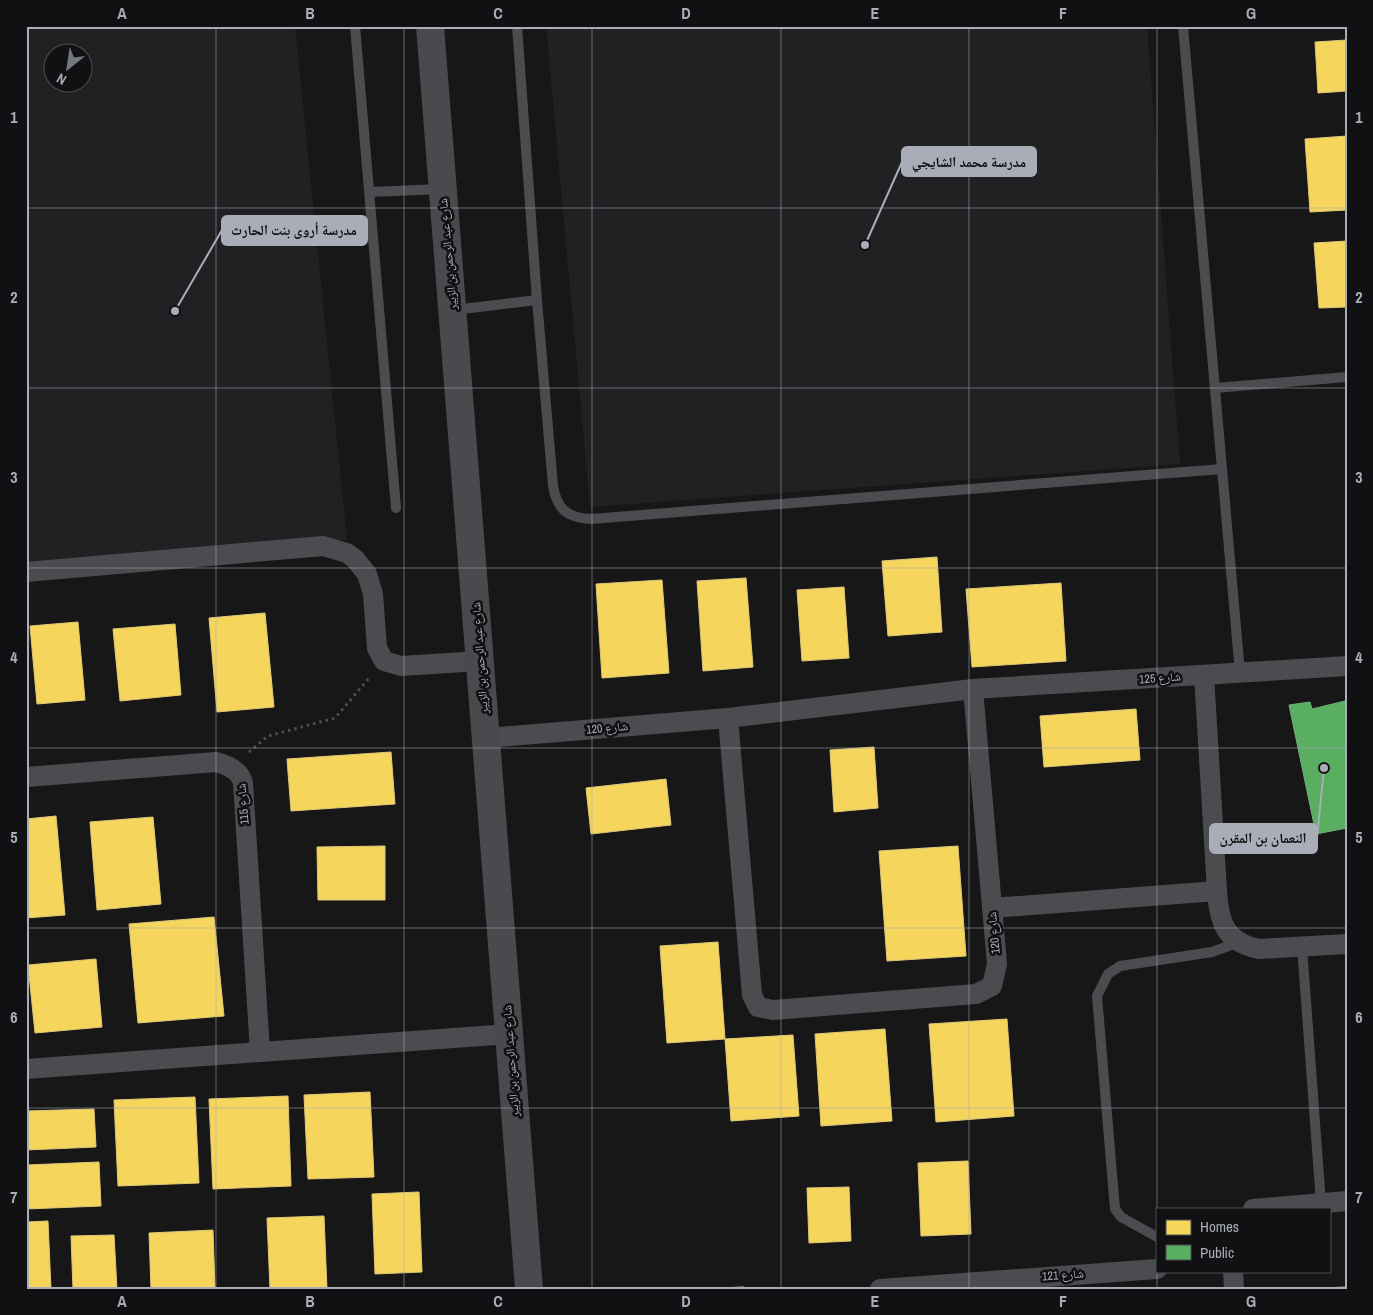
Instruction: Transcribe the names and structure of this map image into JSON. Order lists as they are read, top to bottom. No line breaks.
{"streets":{"street":["شارع عبد الرحمن بن الزبير","شارع 125","شارع 120","شارع 115","شارع 121"]},"crossings":[["شارع عبد الرحمن بن الزبير","شارع 120"],["شارع 125","شارع 120"]],"places":["مدرسة محمد الشايجي","مدرسة أروى بنت الحارث","النعمان بن المقرن"],"legend":["Homes","Public"],"north":"bottom left","grid":{"columns":["A","B","C","D","E","F","G"],"rows":["1","2","3","4","5","6","7"]}}
